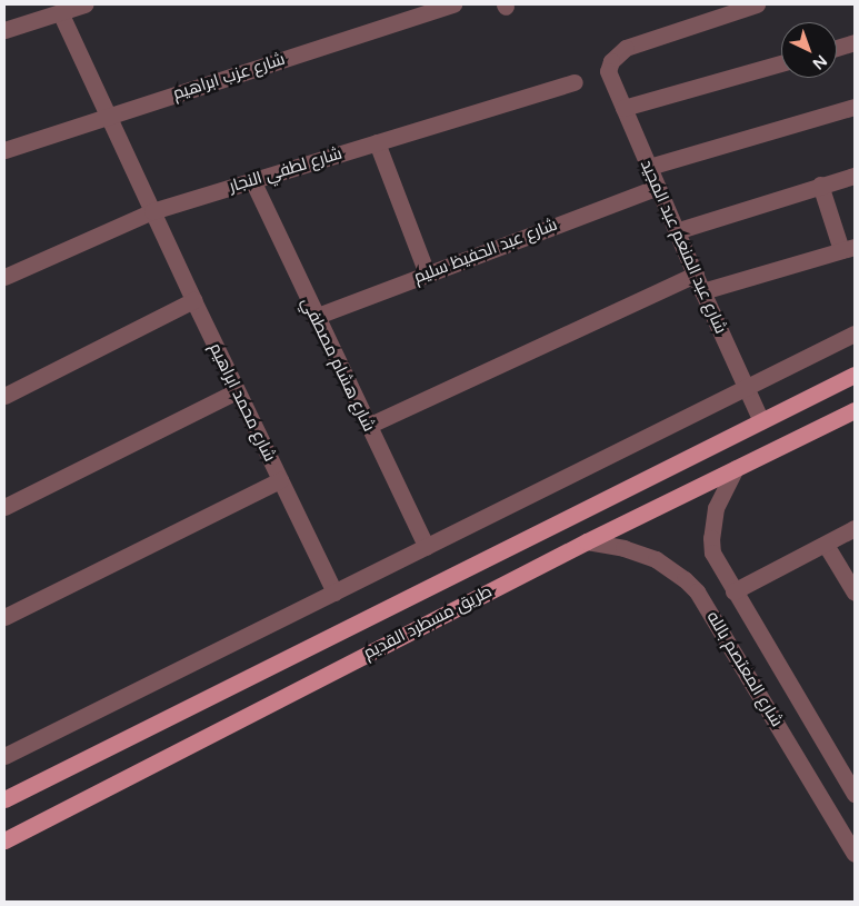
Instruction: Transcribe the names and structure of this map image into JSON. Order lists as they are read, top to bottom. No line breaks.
{"streets":{"main road":["طريق مسطرد القديم"],"street":["شارع عزب ابراهيم","شارع لطفي النجار","شارع عبد المنعم عبد المجيد","شارع عبد الحفيظ سليم","شارع هشام مصطفي","شارع محمد ابراهيم","شارع المعتصم بالله"]},"crossings":[["شارع عزب ابراهيم","شارع محمد ابراهيم"],["شارع لطفي النجار","شارع هشام مصطفي"],["شارع لطفي النجار","شارع محمد ابراهيم"],["شارع عبد المنعم عبد المجيد","شارع عبد الحفيظ سليم"],["شارع عبد المنعم عبد المجيد","طريق مسطرد القديم"],["شارع عبد الحفيظ سليم","شارع هشام مصطفي"],["طريق مسطرد القديم","شارع المعتصم بالله"]],"north":"bottom right"}
